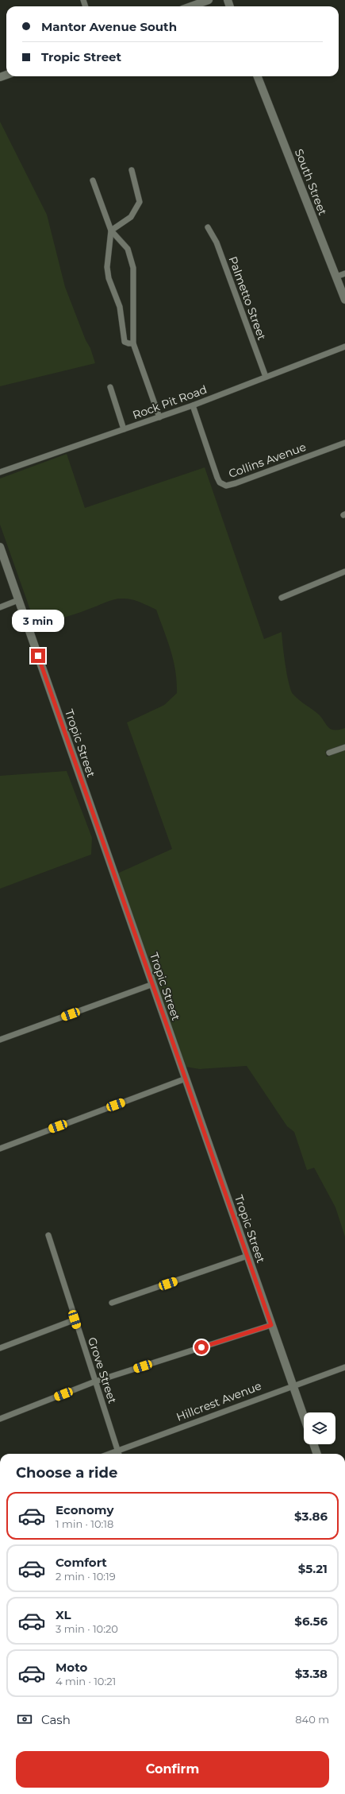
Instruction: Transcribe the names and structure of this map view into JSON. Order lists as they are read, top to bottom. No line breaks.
{"streets":{"street":["South Street","Palmetto Street","Rock Pit Road","Collins Avenue","Tropic Street","Grove Street","Hillcrest Avenue"]},"crossings":[["Palmetto Street","Rock Pit Road"],["Rock Pit Road","Collins Avenue"],["Tropic Street","Hillcrest Avenue"],["Grove Street","Hillcrest Avenue"]],"page":{"banner":["Mantor Avenue South","Tropic Street"],"bubble":"3 min","heading":"Choose a ride","list":[{"name":"Economy","note":"1 min · 10:18","value":"$3.86"},{"name":"Comfort","note":"2 min · 10:19","value":"$5.21"},{"name":"XL","note":"3 min · 10:20","value":"$6.56"},{"name":"Moto","note":"4 min · 10:21","value":"$3.38"}],"pay":["Cash","840 m"],"buttons":"Confirm"}}
